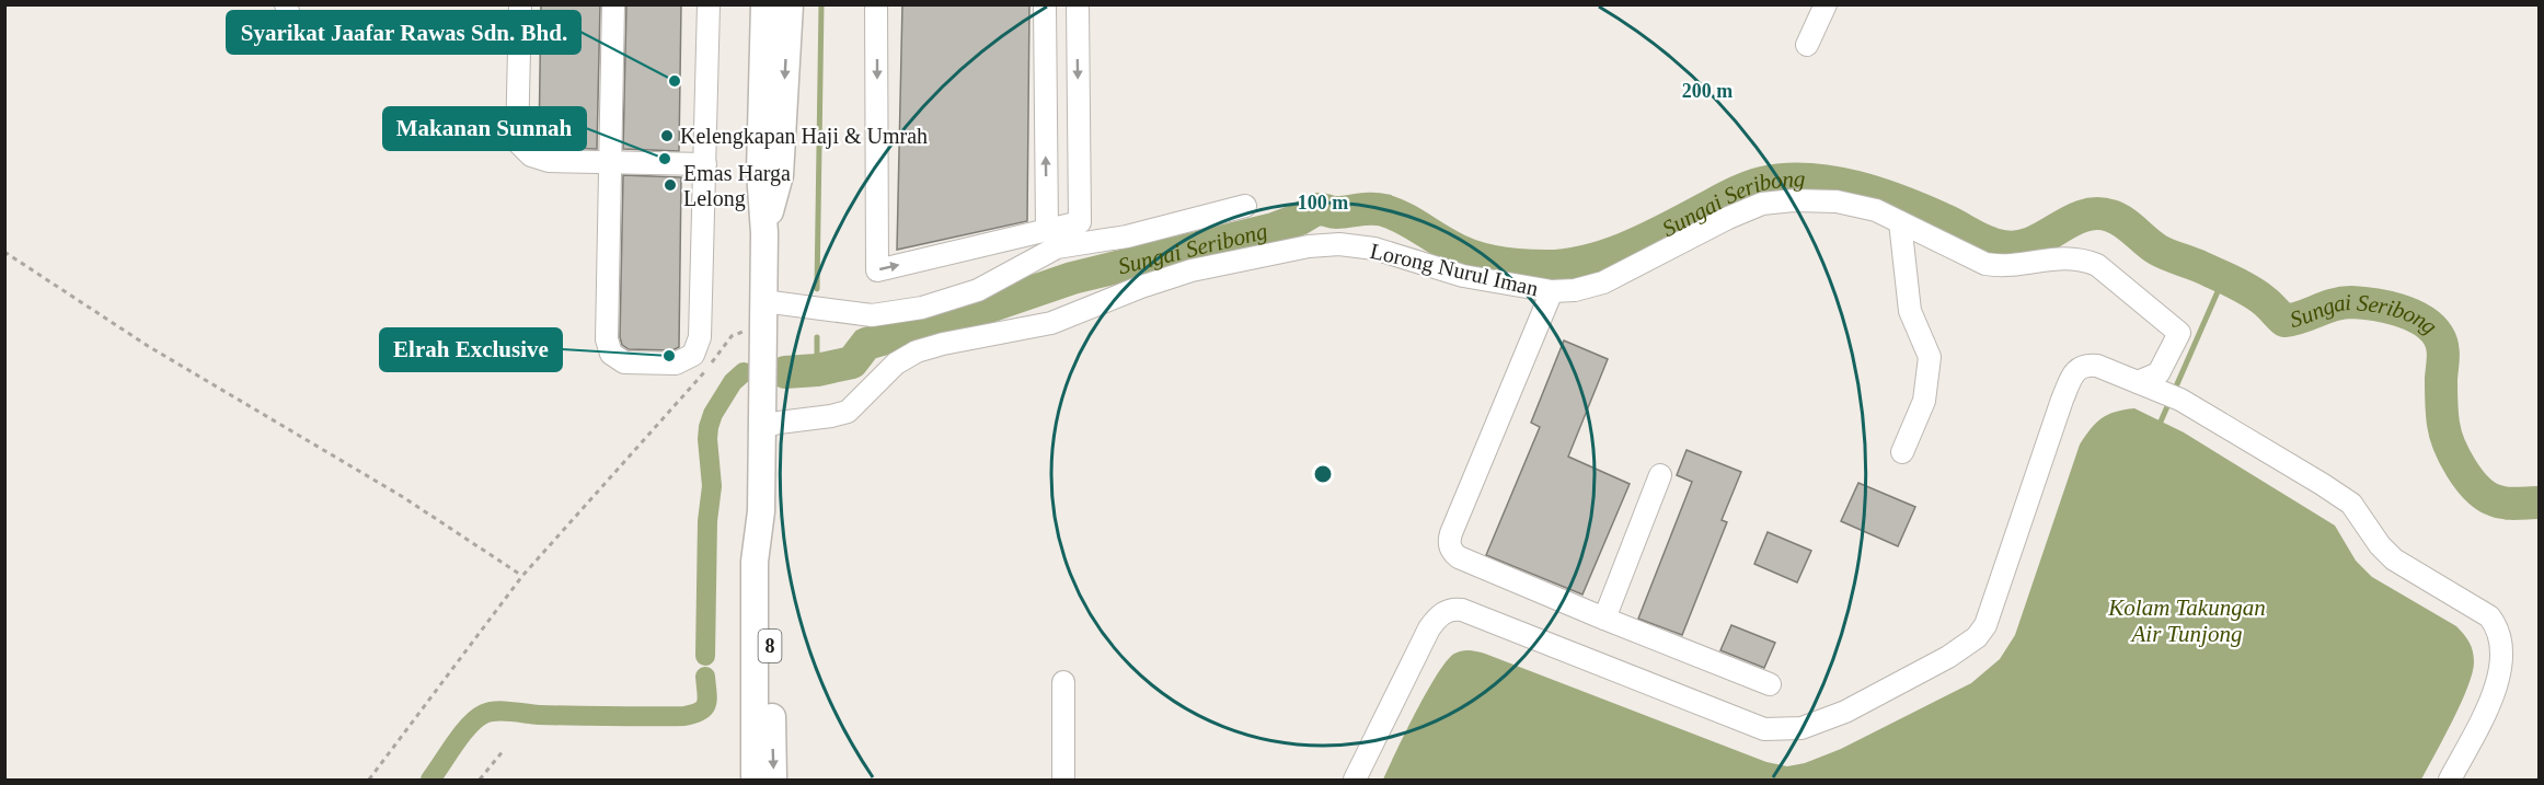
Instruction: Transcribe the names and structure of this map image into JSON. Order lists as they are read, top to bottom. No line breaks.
{"streets":{"main road":["8"],"street":["Lorong Nurul Iman"]},"crossings":[["Lorong Nurul Iman","8"]],"water":["Sungai Seribong","Kolam Takungan Air Tunjong"],"places":["Syarikat Jaafar Rawas Sdn. Bhd.","Kelengkapan Haji & Umrah","Makanan Sunnah","Emas Harga Lelong","Elrah Exclusive"],"rings":["200 m","100 m"]}
